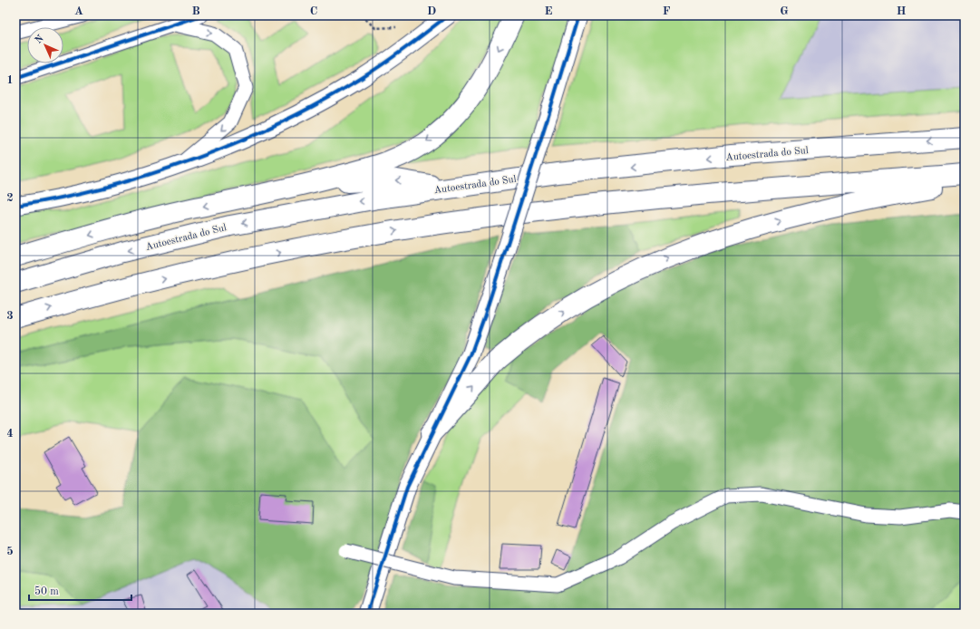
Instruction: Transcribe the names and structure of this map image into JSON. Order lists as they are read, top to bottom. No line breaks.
{"streets":{"highway":["Autoestrada do Sul"]},"scale_bar":"50 m","north":"top left","grid":{"columns":["A","B","C","D","E","F","G","H"],"rows":["1","2","3","4","5"]}}
